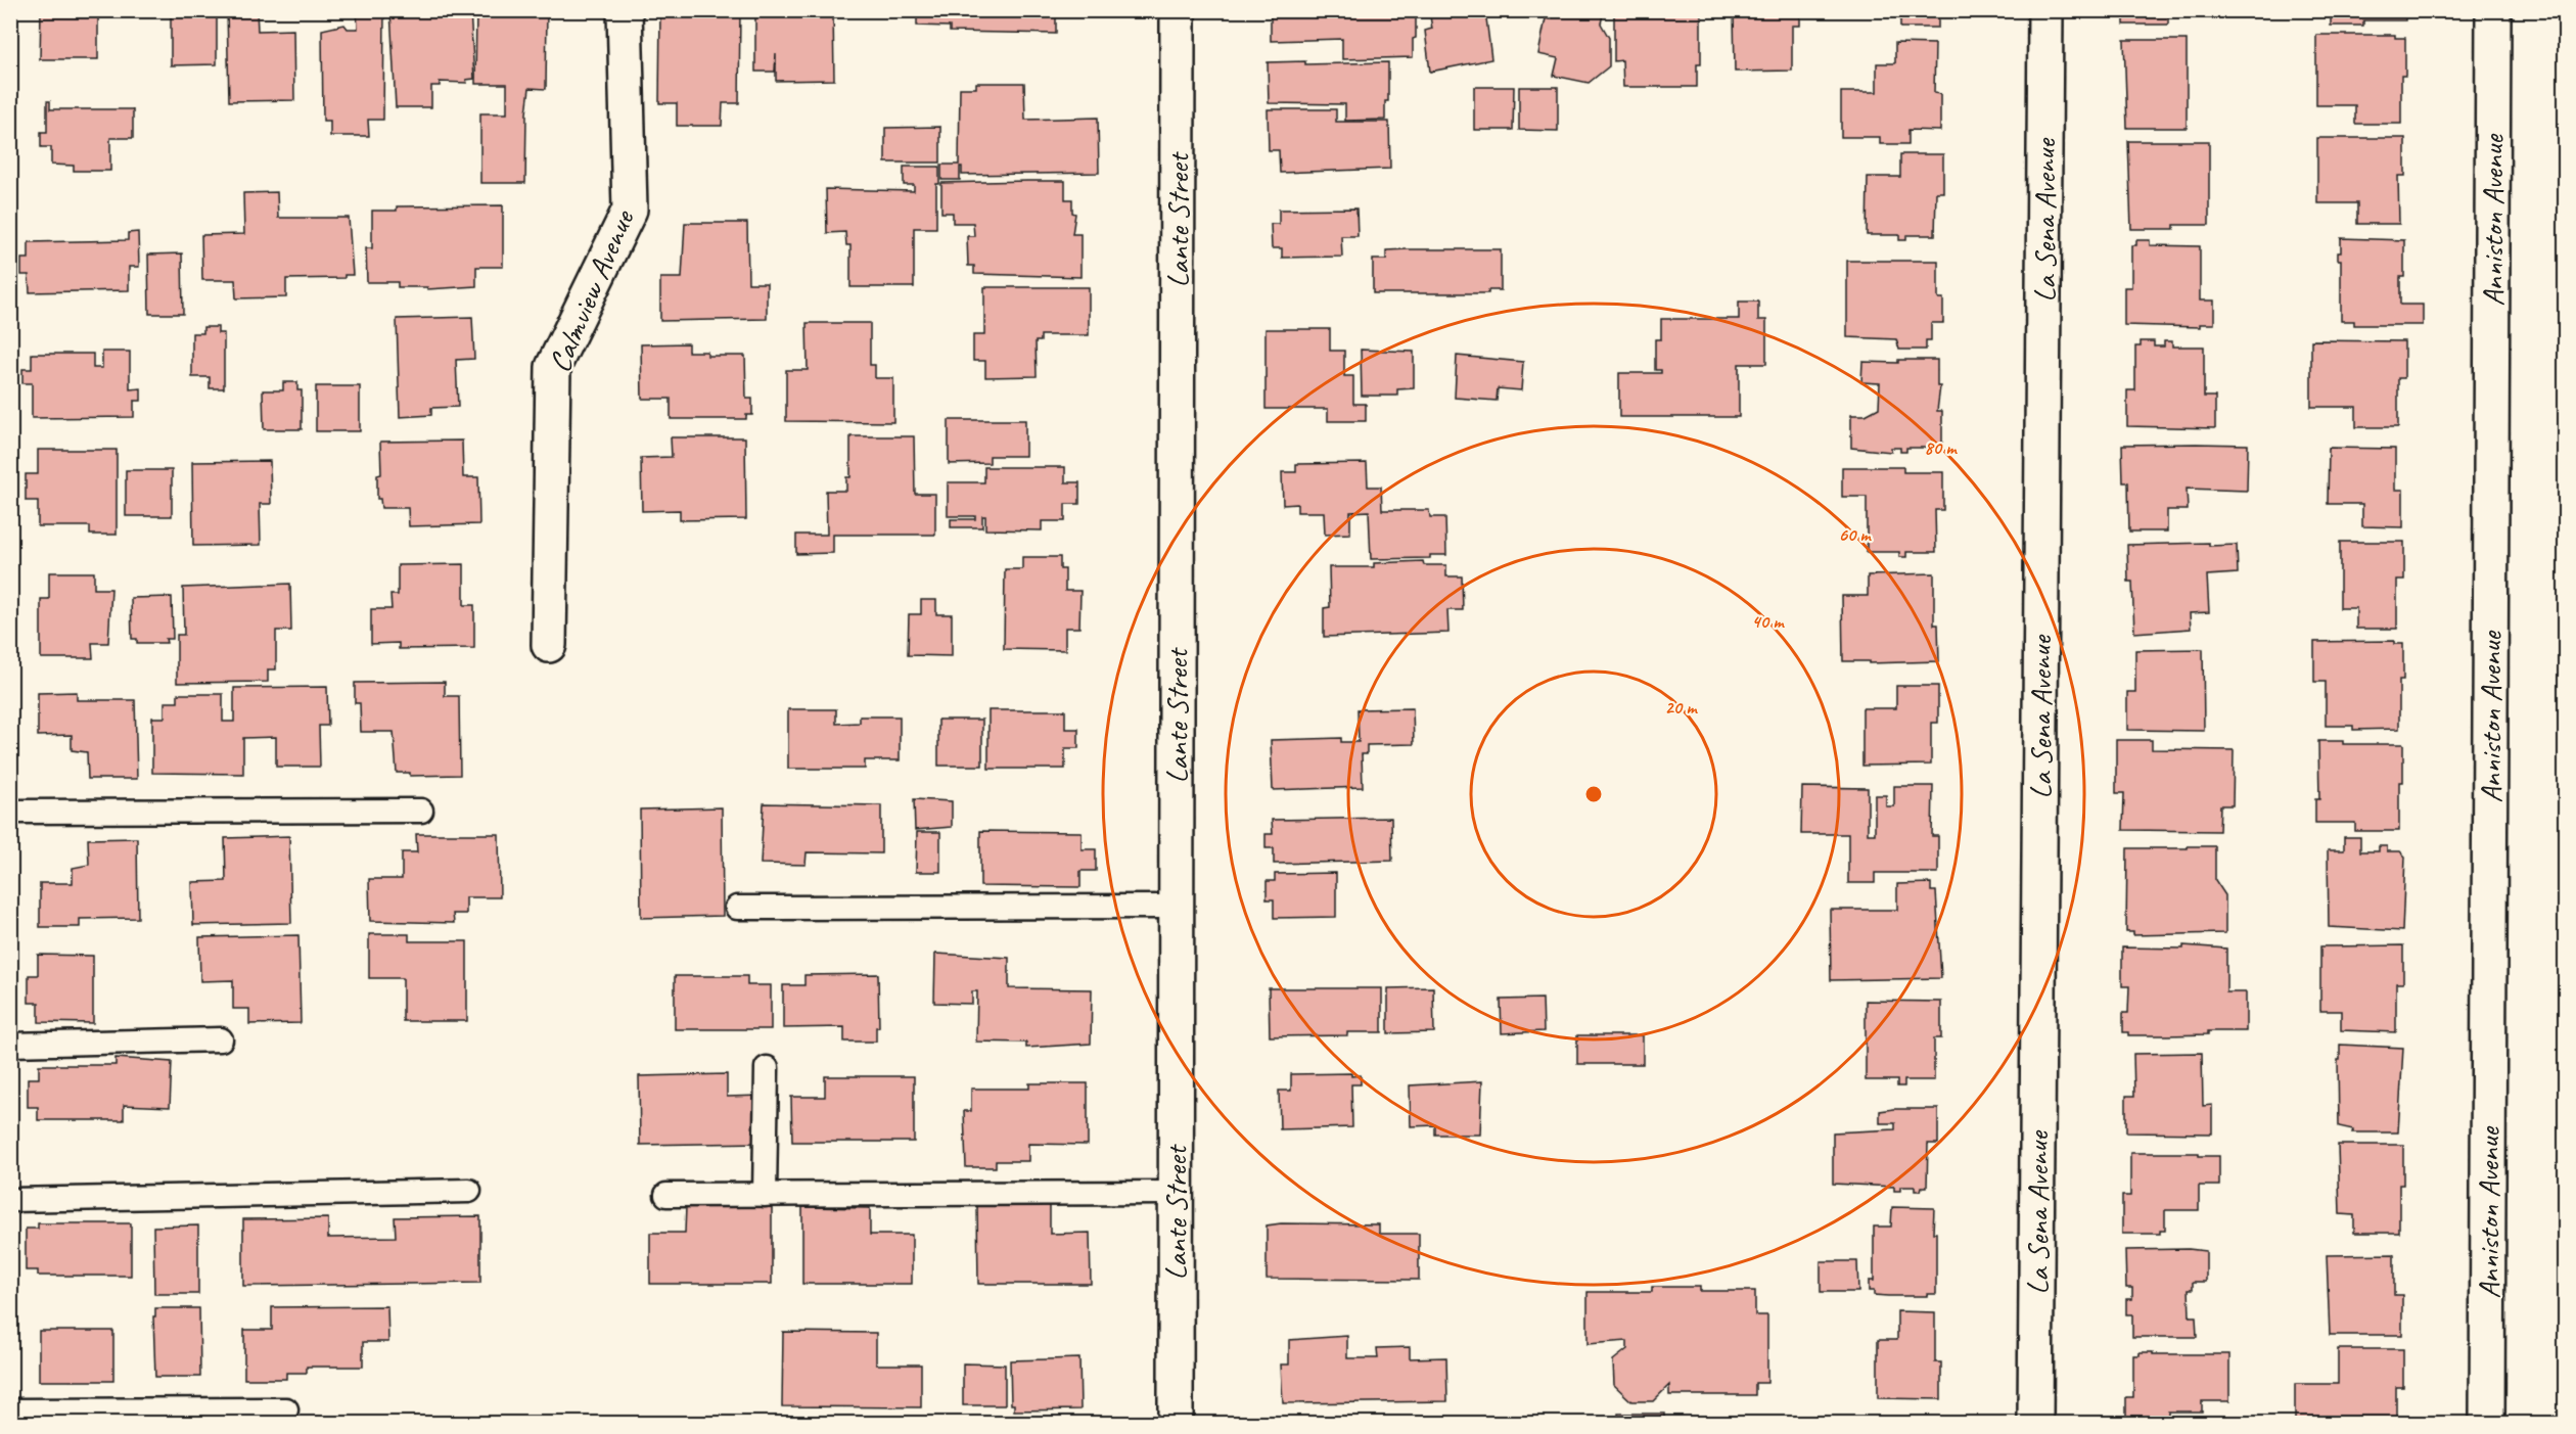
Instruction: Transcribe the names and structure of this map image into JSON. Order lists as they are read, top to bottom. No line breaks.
{"streets":{"street":["Lante Street","La Sena Avenue","Anniston Avenue","Calmview Avenue"]},"rings":["80 m","60 m","40 m","20 m"]}
